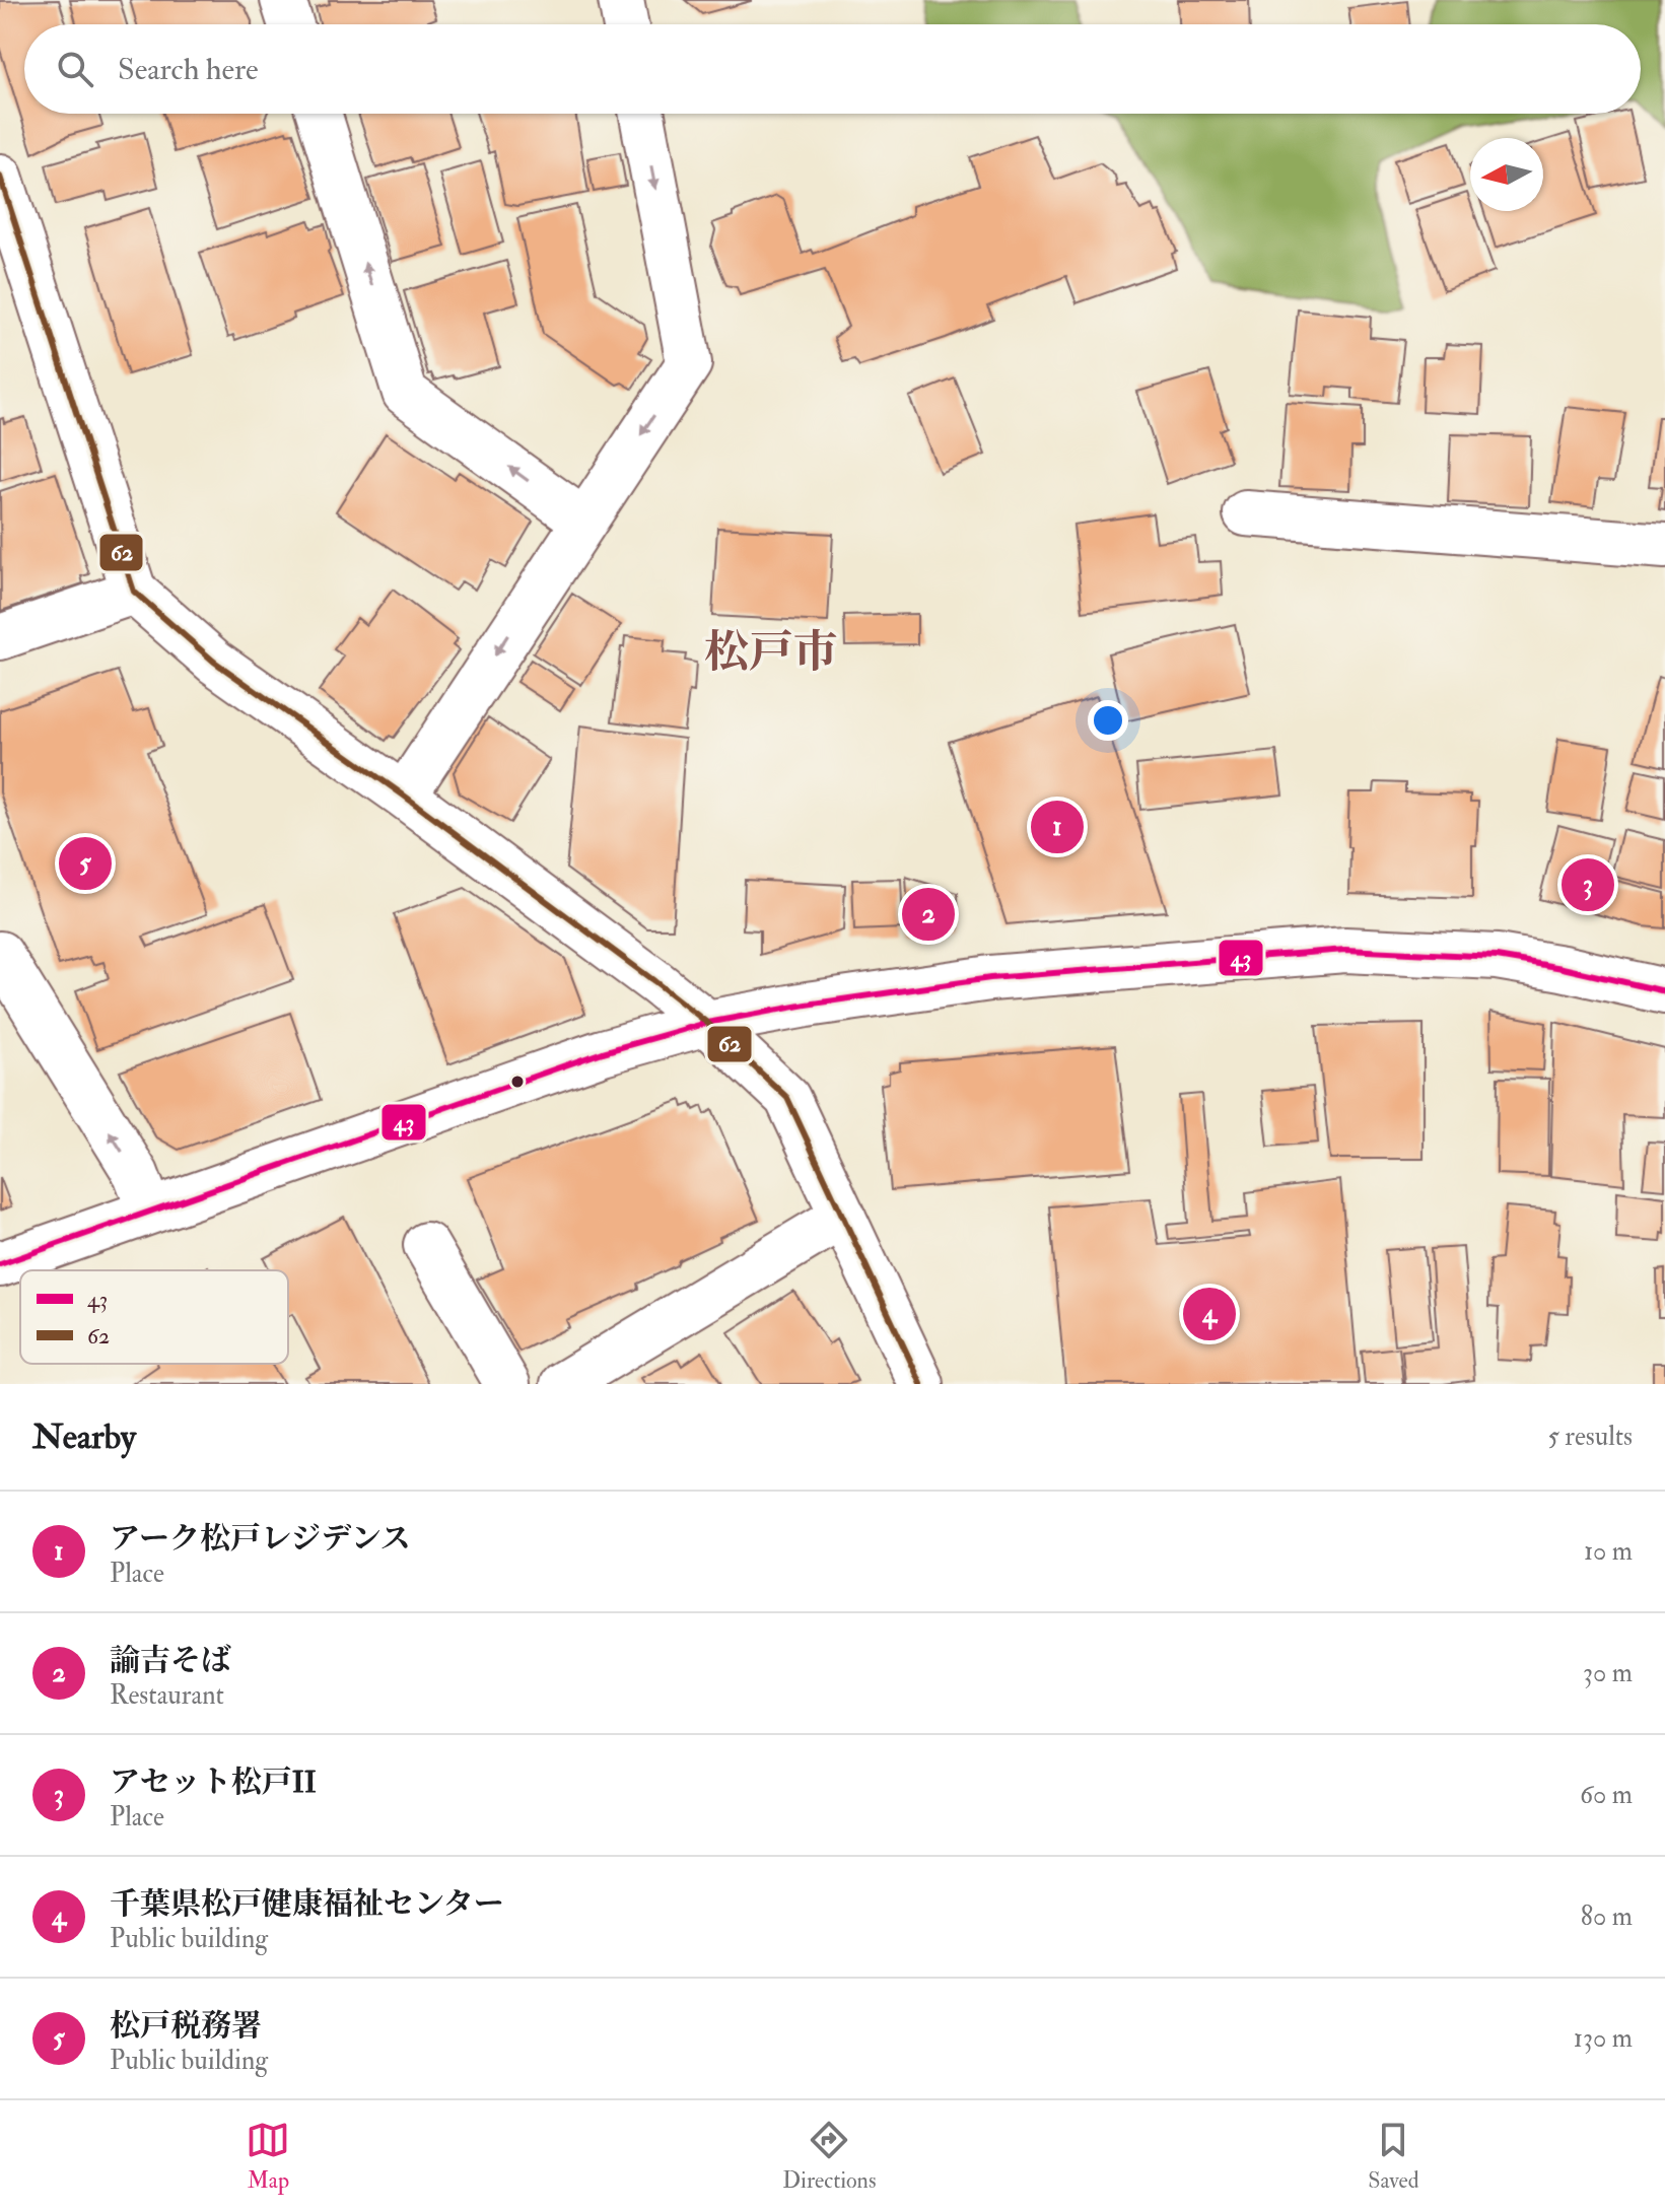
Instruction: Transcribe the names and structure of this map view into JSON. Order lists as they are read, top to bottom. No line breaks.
{"districts":["松戸市"],"lines":["transit line 62","transit line 43"],"legend":["43","62"],"north":"left","page":{"search":"Search here","pins":["1","5","3","2","4"],"heading":["Nearby","5 results"],"list":[{"mark":"1","name":"アーク松戸レジデンス","note":"Place","value":"10 m"},{"mark":"2","name":"諭吉そば","note":"Restaurant","value":"30 m"},{"mark":"3","name":"アセット松戸II","note":"Place","value":"60 m"},{"mark":"4","name":"千葉県松戸健康福祉センター","note":"Public building","value":"80 m"},{"mark":"5","name":"松戸税務署","note":"Public building","value":"130 m"}],"nav":["Map","Directions","Saved"]}}
